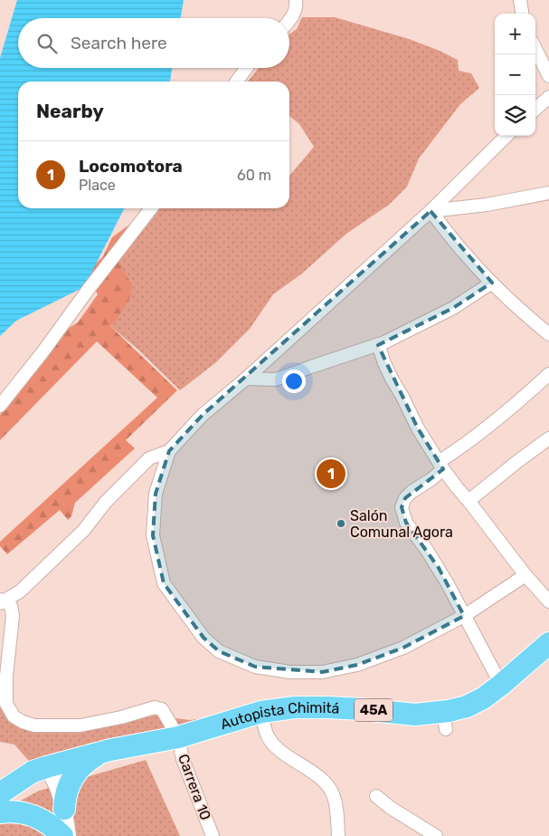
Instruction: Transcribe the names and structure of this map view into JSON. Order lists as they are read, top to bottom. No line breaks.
{"streets":{"highway":["45A","Autopista Chimitá"],"street":["Carrera 10"]},"crossings":[["Autopista Chimitá","Carrera 10"]],"places":["Salón Comunal Agora"],"page":{"map_buttons":["+","−"],"search":"Search here","heading":"Nearby","list":[{"mark":"1","name":"Locomotora","note":"Place","value":"60 m"}],"pins":"1"}}
